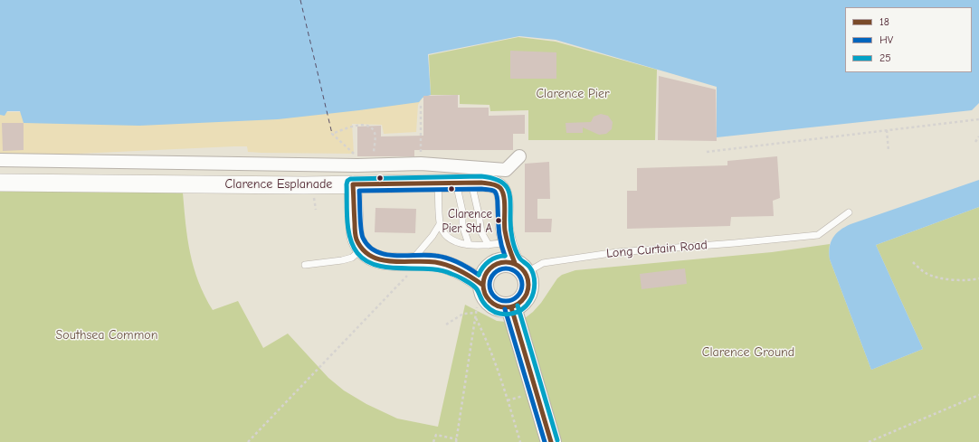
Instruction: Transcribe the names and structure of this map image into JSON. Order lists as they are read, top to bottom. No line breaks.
{"streets":{"street":["Clarence Esplanade"],"lane":["Long Curtain Road"]},"crossings":[["Clarence Esplanade","Long Curtain Road"]],"parks":["Clarence Pier","Southsea Common","Clarence Ground"],"places":["Clarence Pier Std A"],"lines":["transit line 25","transit line 18","transit line HV"],"legend":["18","HV","25"]}
